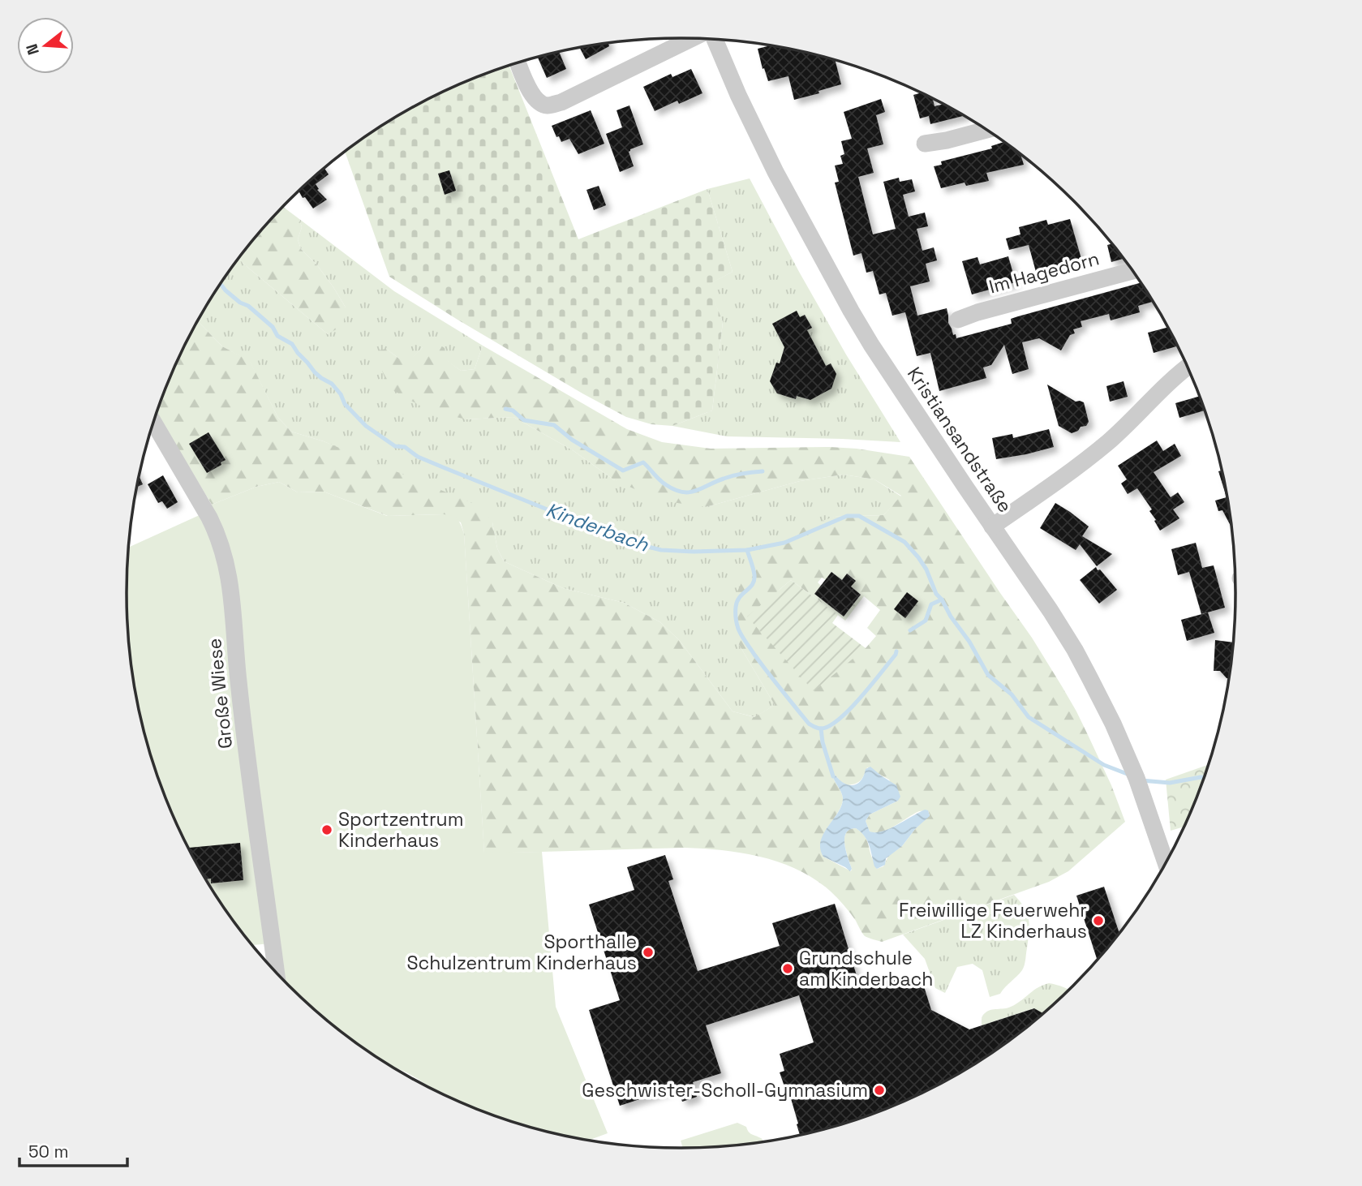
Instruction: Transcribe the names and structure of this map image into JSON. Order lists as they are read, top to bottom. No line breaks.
{"streets":{"street":["Im Hagedorn","Kristiansandstraße","Große Wiese"]},"water":["Kinderbach"],"places":["Sportzentrum Kinderhaus","Freiwillige Feuerwehr LZ Kinderhaus","Sporthalle Schulzentrum Kinderhaus","Grundschule am Kinderbach","Geschwister-Scholl-Gymnasium"],"scale_bar":"50 m","north":"left"}
